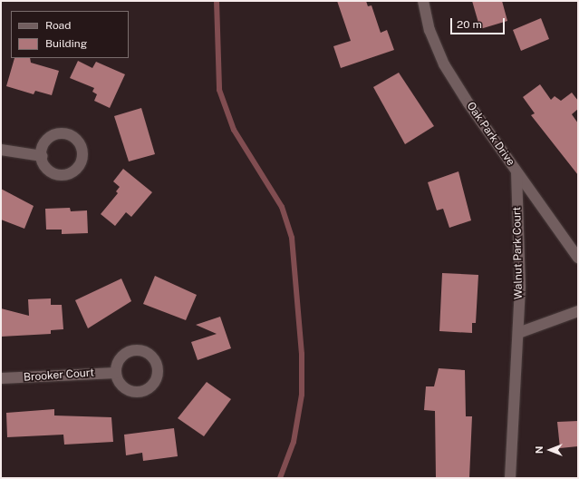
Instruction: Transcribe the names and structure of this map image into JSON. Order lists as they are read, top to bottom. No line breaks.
{"streets":{"street":["Oak Park Drive","Walnut Park Court","Brooker Court"]},"crossings":[["Oak Park Drive","Walnut Park Court"]],"legend":["Road","Building"],"scale_bar":"20 m","north":"left"}
